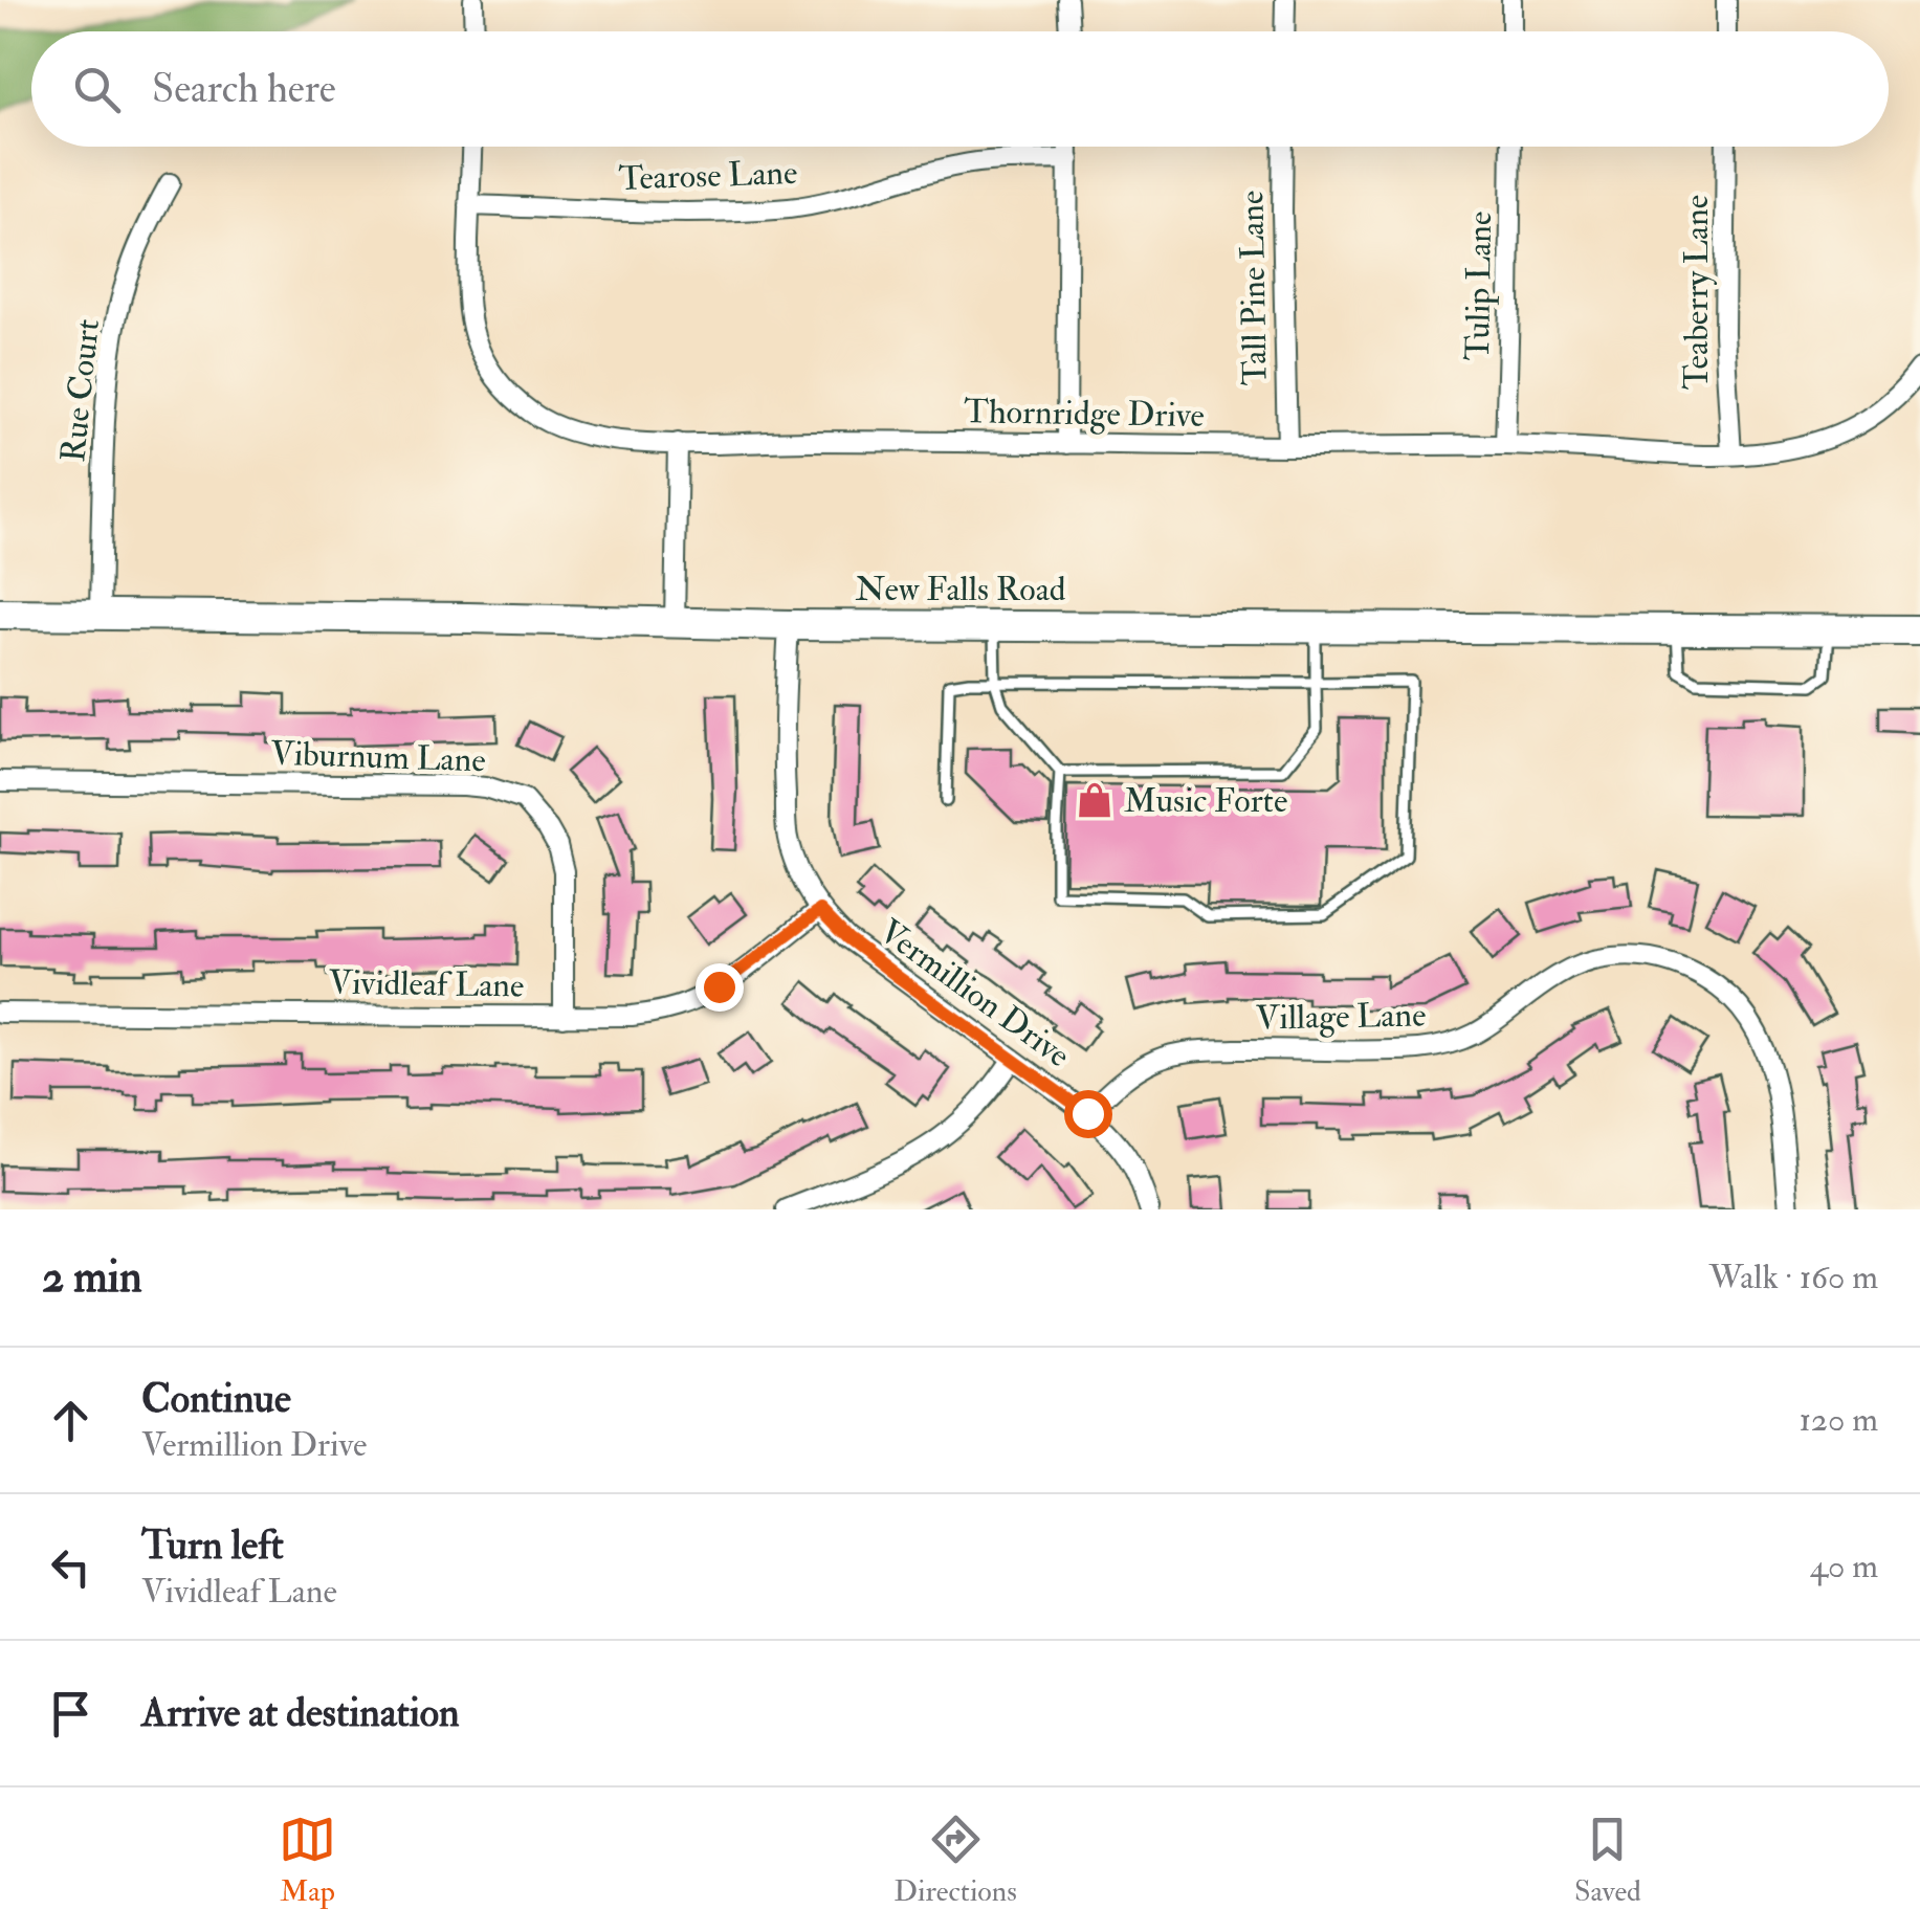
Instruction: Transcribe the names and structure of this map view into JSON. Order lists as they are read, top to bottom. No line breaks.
{"streets":{"main road":["New Falls Road"],"street":["Tearose Lane","Tulip Lane","Tall Pine Lane","Teaberry Lane","Rue Court","Thornridge Drive","Viburnum Lane","Vividleaf Lane","Vermillion Drive","Village Lane"]},"crossings":[["Tearose Lane","Thornridge Drive"],["Tulip Lane","Thornridge Drive"],["Tall Pine Lane","Thornridge Drive"],["Teaberry Lane","Thornridge Drive"],["Rue Court","New Falls Road"],["New Falls Road","Vermillion Drive"],["Viburnum Lane","Vividleaf Lane"],["Vividleaf Lane","Vermillion Drive"],["Vermillion Drive","Village Lane"]],"places":{"shop":["Music Forte"]},"page":{"search":"Search here","heading":["2 min","Walk · 160 m"],"list":[["Continue","Vermillion Drive","120 m"],["Turn left","Vividleaf Lane","40 m"],"Arrive at destination"],"nav":["Map","Directions","Saved"]}}
